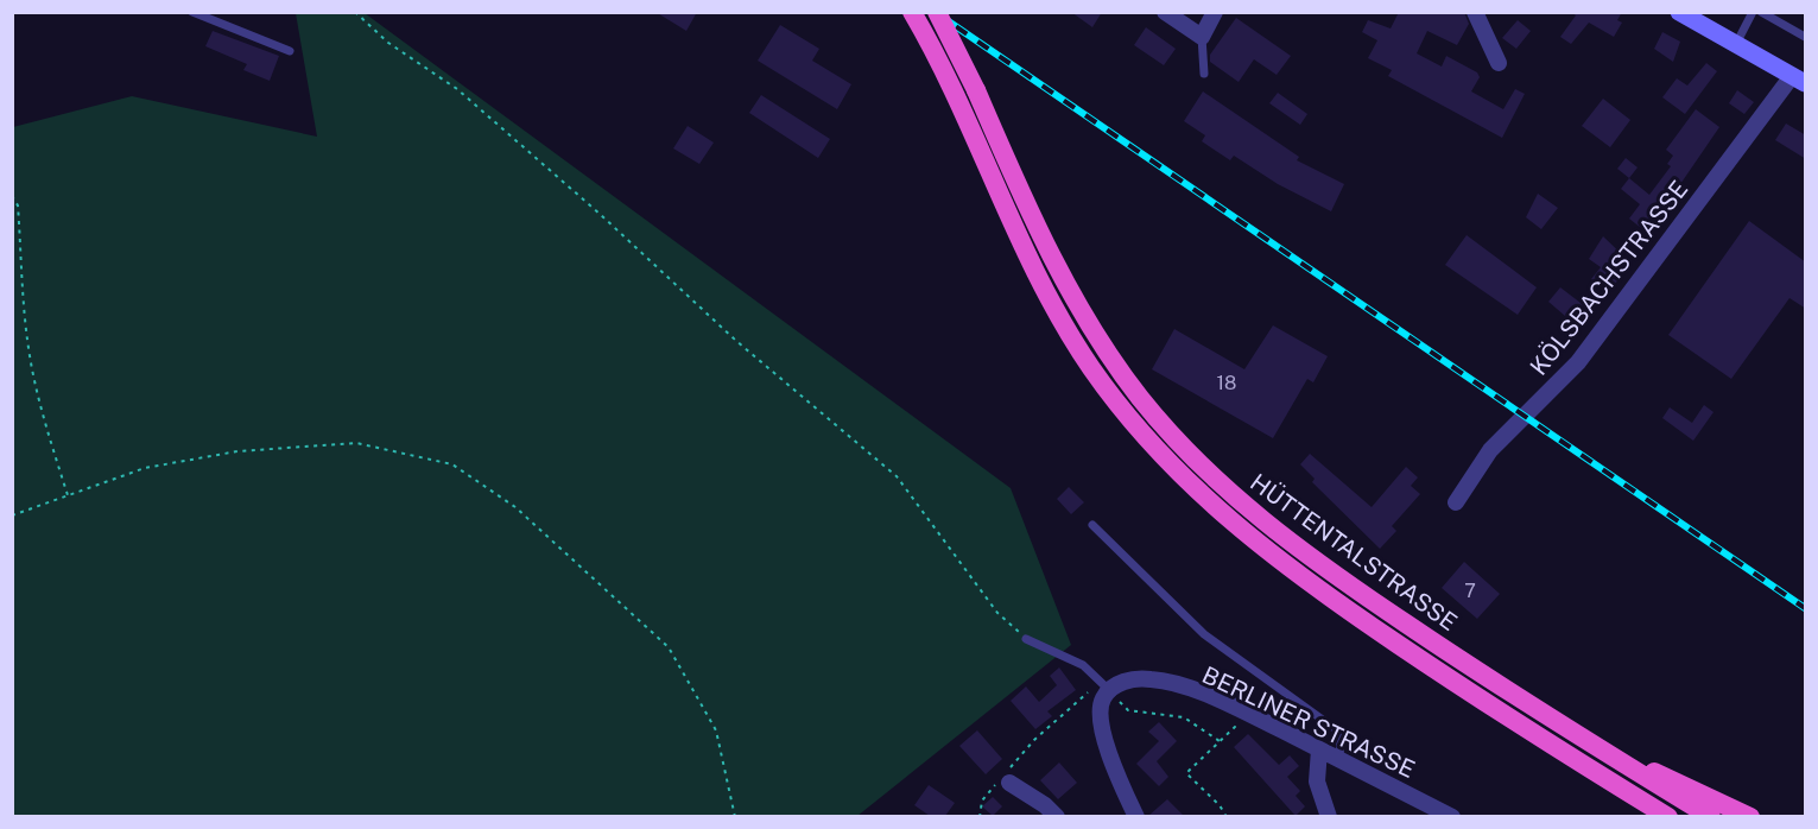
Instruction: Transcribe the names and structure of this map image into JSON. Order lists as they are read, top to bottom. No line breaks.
{"streets":{"highway":["HÜTTENTALSTRASSE"],"street":["KÖLSBACHSTRASSE","BERLINER STRASSE"]},"house_numbers":["18","7"]}
